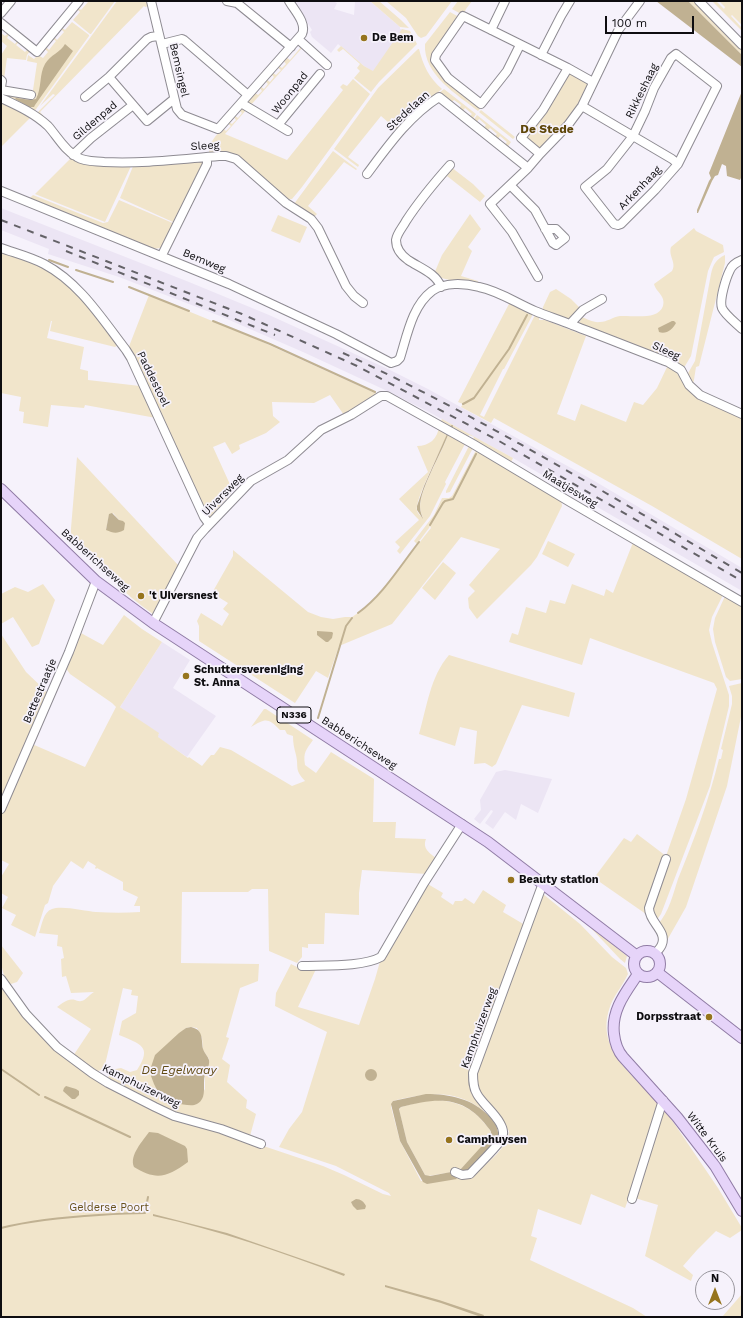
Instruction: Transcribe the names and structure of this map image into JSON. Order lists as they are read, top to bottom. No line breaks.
{"streets":{"main road":["Babberichseweg","N336","Witte Kruis"],"street":["Bemsingel","Rikkeshaag","Woonpad","Stedelaan","Gildenpad","Sleeg","Arkenhaag","Bemweg","Paddestoel","Maatjesweg","Uiversweg","Bettestraatje","Kamphuizerweg"]},"crossings":[["Bemsingel","Woonpad"],["Bemsingel","Gildenpad"],["Rikkeshaag","Arkenhaag"],["Gildenpad","Sleeg"],["Sleeg","Bemweg"],["Paddestoel","Uiversweg"],["Maatjesweg","Uiversweg"],["Uiversweg","Babberichseweg"],["Babberichseweg","Bettestraatje"],["Babberichseweg","Kamphuizerweg"],["Babberichseweg","Witte Kruis"]],"districts":["De Stede"],"water":["De Egelwaay"],"parks":["Gelderse Poort"],"places":["De Bem","'t Uiversnest","Schuttersvereniging St. Anna","Beauty station","Dorpsstraat","Camphuysen"],"scale_bar":"100 m","north":"top"}
